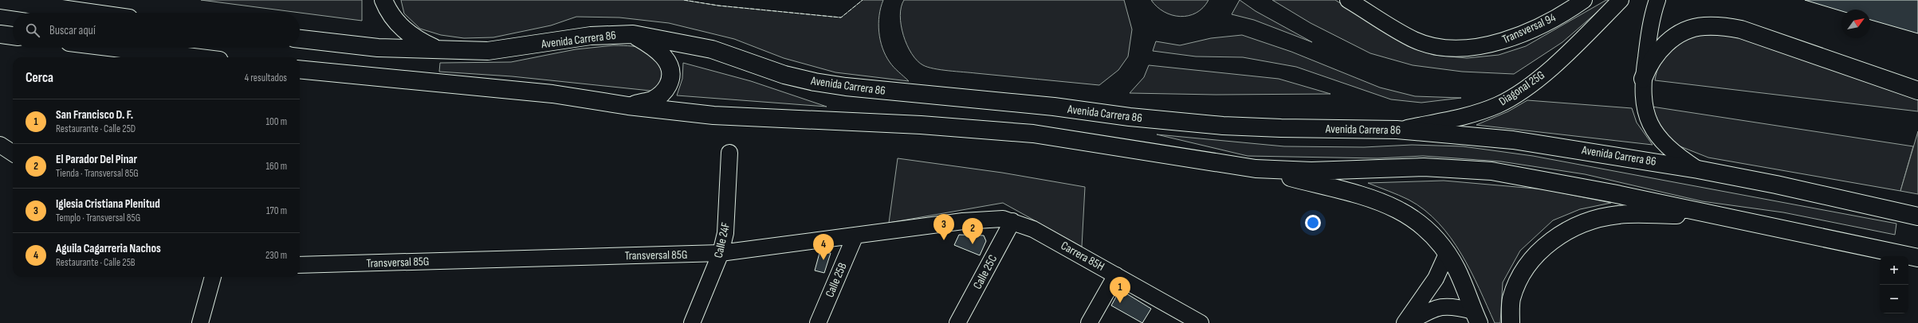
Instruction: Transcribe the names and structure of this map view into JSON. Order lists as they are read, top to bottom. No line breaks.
{"streets":{"main road":["Avenida Carrera 86"],"street":["Transversal 94","Diagonal 25G","Calle 24F","Transversal 85G","Carrera 85H","Calle 25C","Calle 25B"]},"crossings":[["Avenida Carrera 86","Diagonal 25G"],["Calle 24F","Transversal 85G"],["Transversal 85G","Carrera 85H"],["Transversal 85G","Calle 25C"],["Transversal 85G","Calle 25B"],["Carrera 85H","Calle 25C"]],"north":"top right","page":{"search":"Buscar aquí","heading":["Cerca","4 resultados"],"list":[{"mark":"1","name":"San Francisco D. F.","note":"Restaurante · Calle 25D","value":"100 m"},{"mark":"2","name":"El Parador Del Pinar","note":"Tienda · Transversal 85G","value":"160 m"},{"mark":"3","name":"Iglesia Cristiana Plenitud","note":"Templo · Transversal 85G","value":"170 m"},{"mark":"4","name":"Aguila Cagarreria Nachos","note":"Restaurante · Calle 25B","value":"230 m"}],"pins":["3","2","4","1"],"map_buttons":["+","−"]}}
